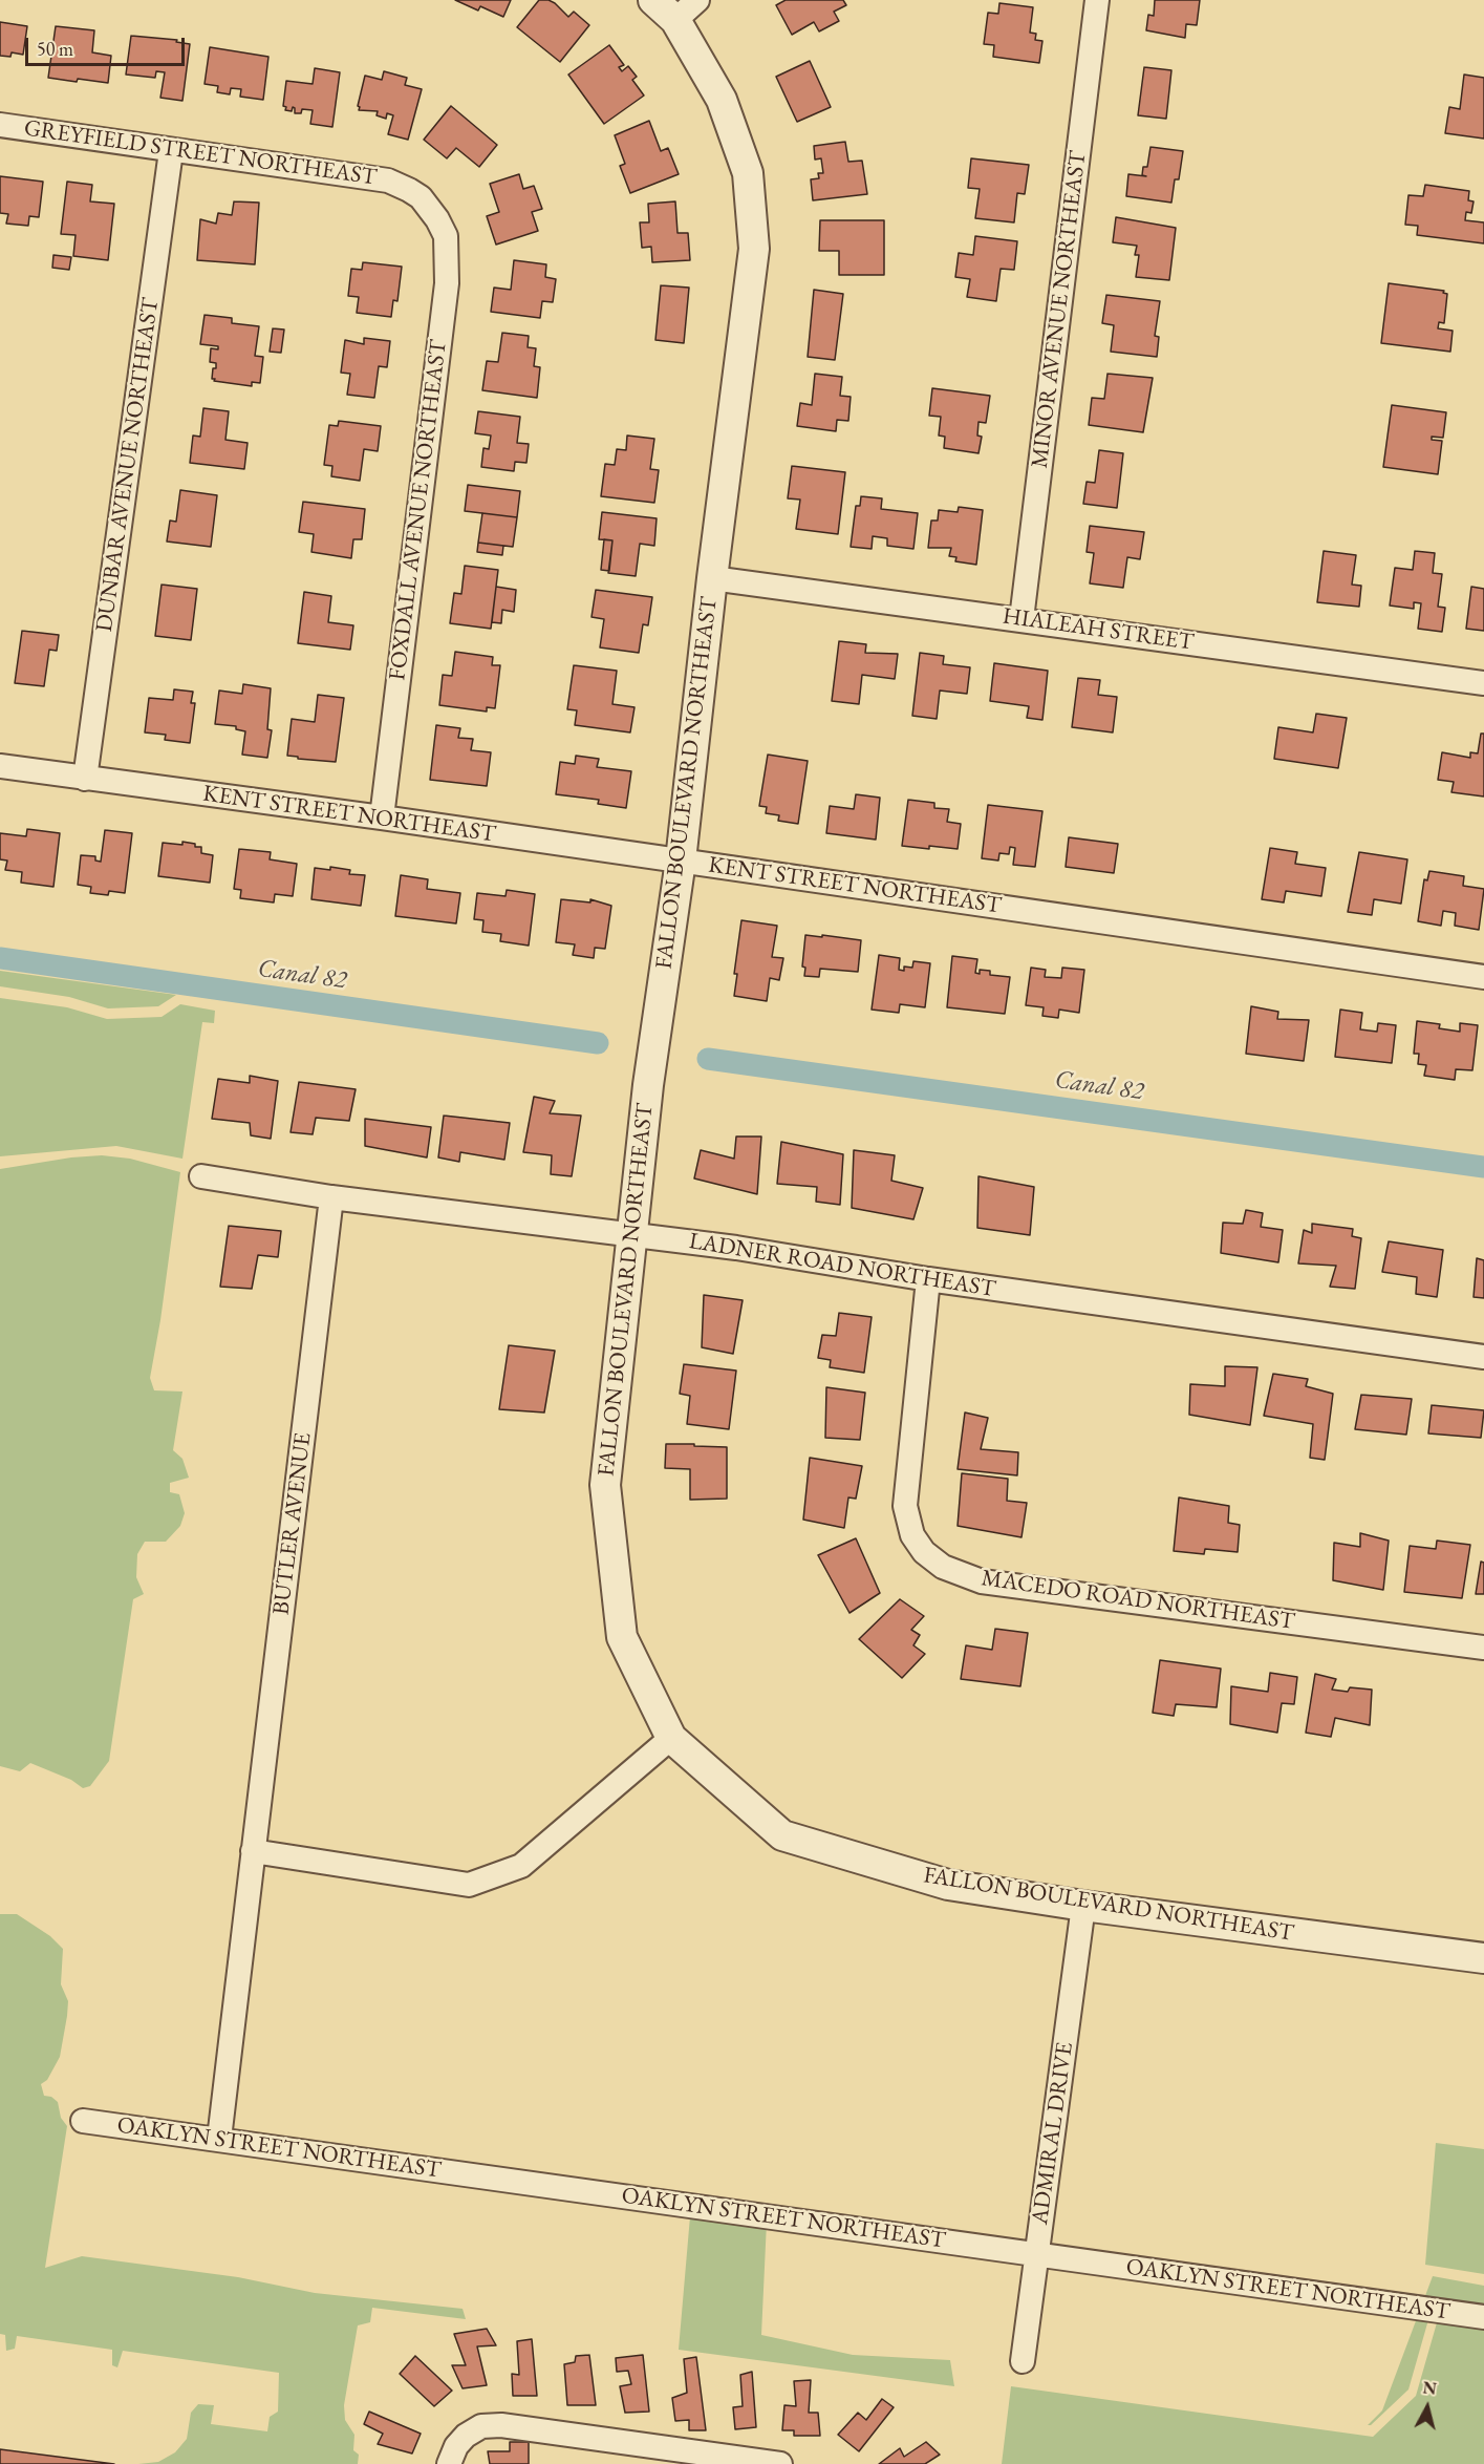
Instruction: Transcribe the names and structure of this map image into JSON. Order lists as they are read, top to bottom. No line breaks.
{"streets":{"street":["GREYFIELD STREET NORTHEAST","MINOR AVENUE NORTHEAST","DUNBAR AVENUE NORTHEAST","FOXDALL AVENUE NORTHEAST","HIALEAH STREET","FALLON BOULEVARD NORTHEAST","KENT STREET NORTHEAST","LADNER ROAD NORTHEAST","BUTLER AVENUE","MACEDO ROAD NORTHEAST","ADMIRAL DRIVE","OAKLYN STREET NORTHEAST"]},"crossings":[["GREYFIELD STREET NORTHEAST","DUNBAR AVENUE NORTHEAST"],["GREYFIELD STREET NORTHEAST","FOXDALL AVENUE NORTHEAST"],["MINOR AVENUE NORTHEAST","HIALEAH STREET"],["DUNBAR AVENUE NORTHEAST","KENT STREET NORTHEAST"],["FOXDALL AVENUE NORTHEAST","KENT STREET NORTHEAST"],["HIALEAH STREET","FALLON BOULEVARD NORTHEAST"],["FALLON BOULEVARD NORTHEAST","KENT STREET NORTHEAST"],["FALLON BOULEVARD NORTHEAST","LADNER ROAD NORTHEAST"],["FALLON BOULEVARD NORTHEAST","ADMIRAL DRIVE"],["LADNER ROAD NORTHEAST","BUTLER AVENUE"],["LADNER ROAD NORTHEAST","MACEDO ROAD NORTHEAST"],["BUTLER AVENUE","OAKLYN STREET NORTHEAST"],["ADMIRAL DRIVE","OAKLYN STREET NORTHEAST"]],"water":["Canal 82"],"scale_bar":"50 m","north":"top"}
